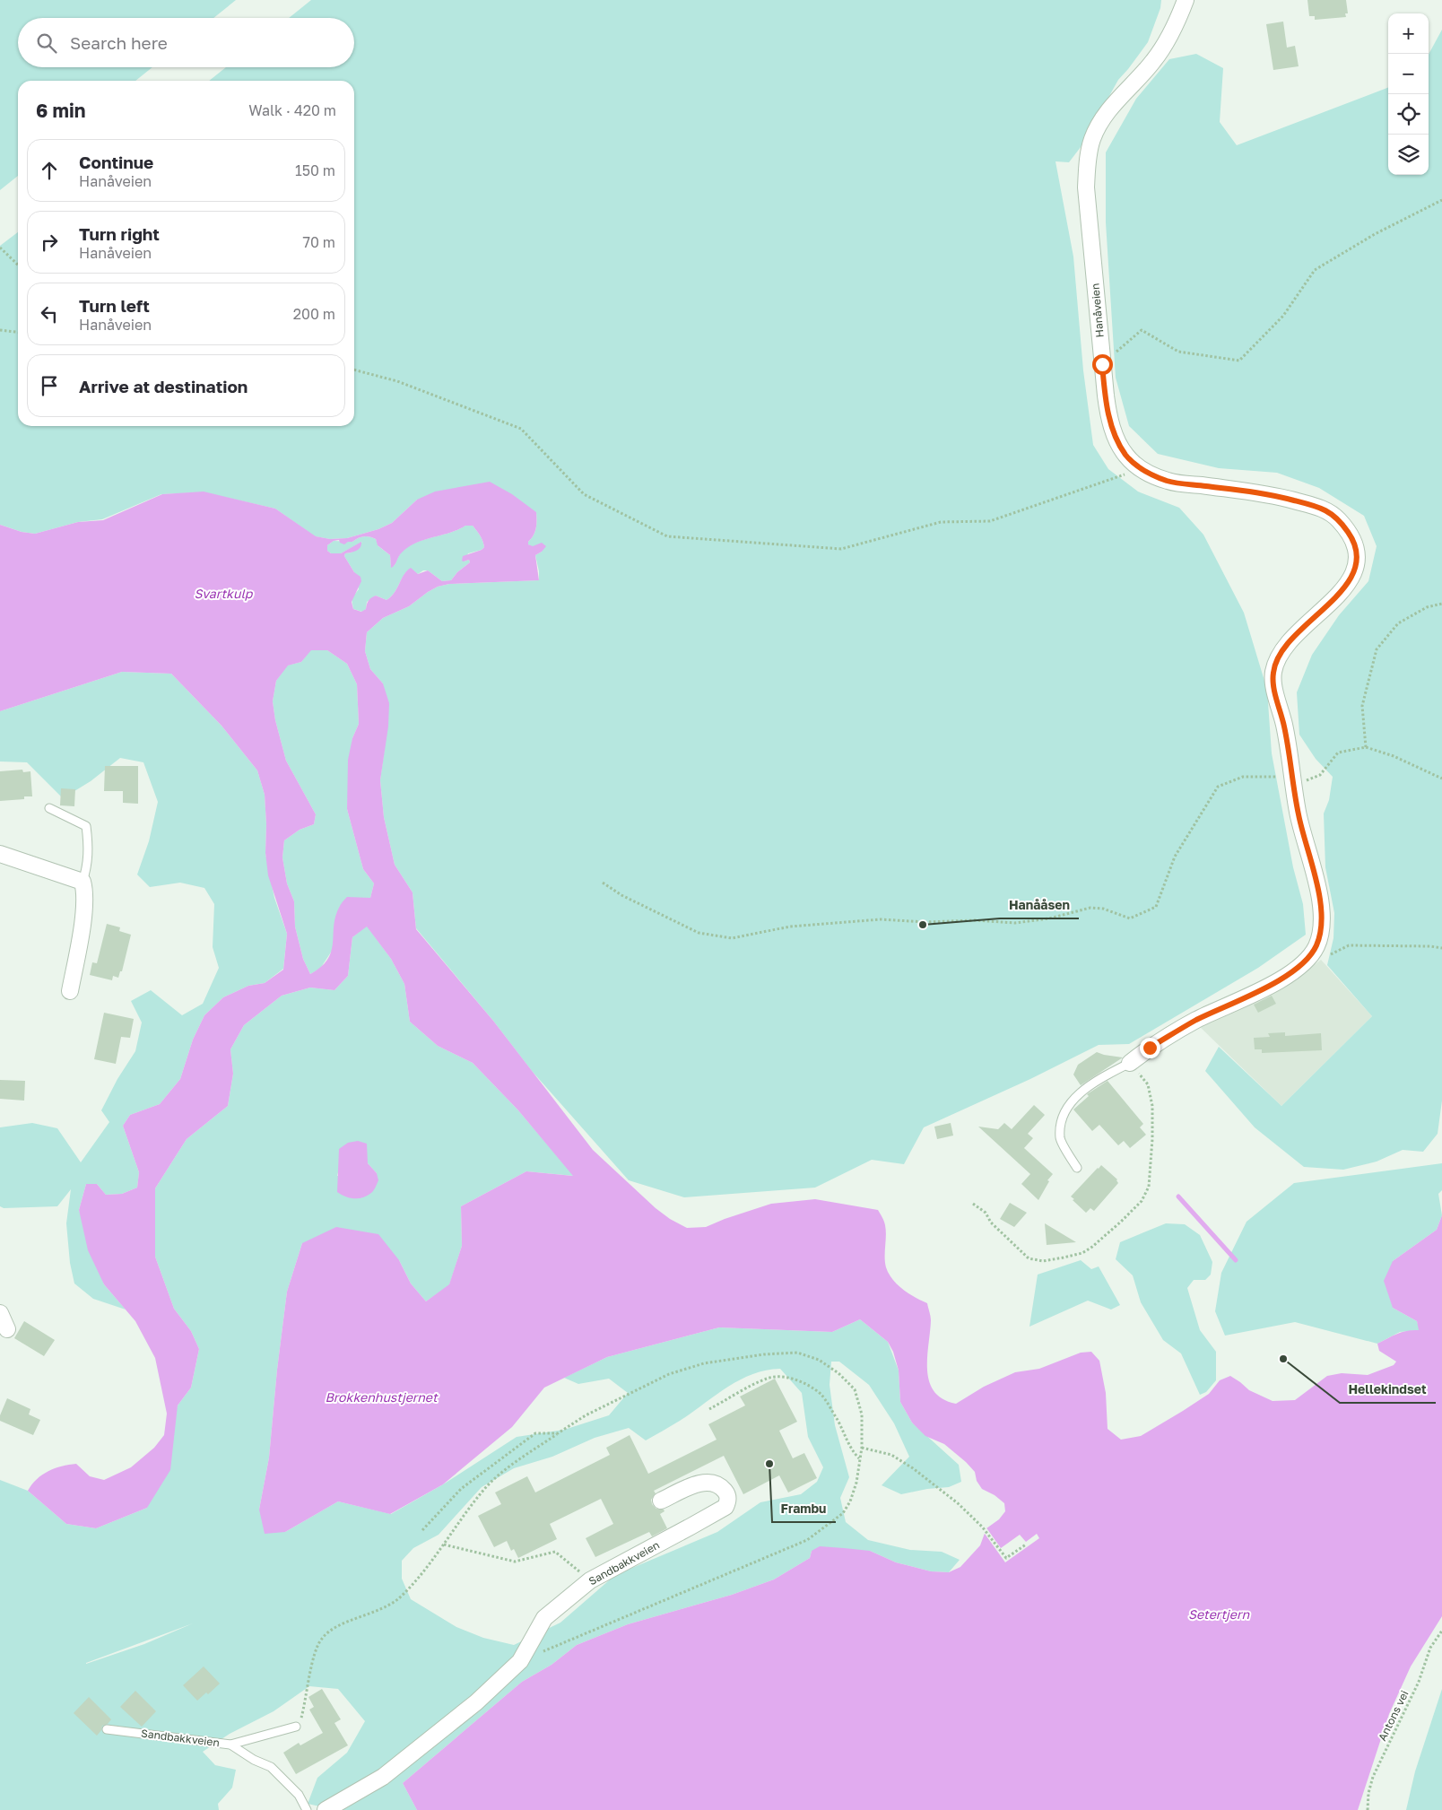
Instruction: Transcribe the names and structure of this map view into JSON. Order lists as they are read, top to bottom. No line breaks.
{"streets":{"street":["Hanåveien","Sandbakkveien"],"path":["Antons vei"]},"water":["Svartkulp","Brokkenhustjernet","Setertjern"],"places":["Hanååsen","Hellekindset","Frambu"],"page":{"map_buttons":["+","−"],"search":"Search here","heading":["6 min","Walk · 420 m"],"list":[["Continue","Hanåveien","150 m"],["Turn right","Hanåveien","70 m"],["Turn left","Hanåveien","200 m"],"Arrive at destination"]}}
